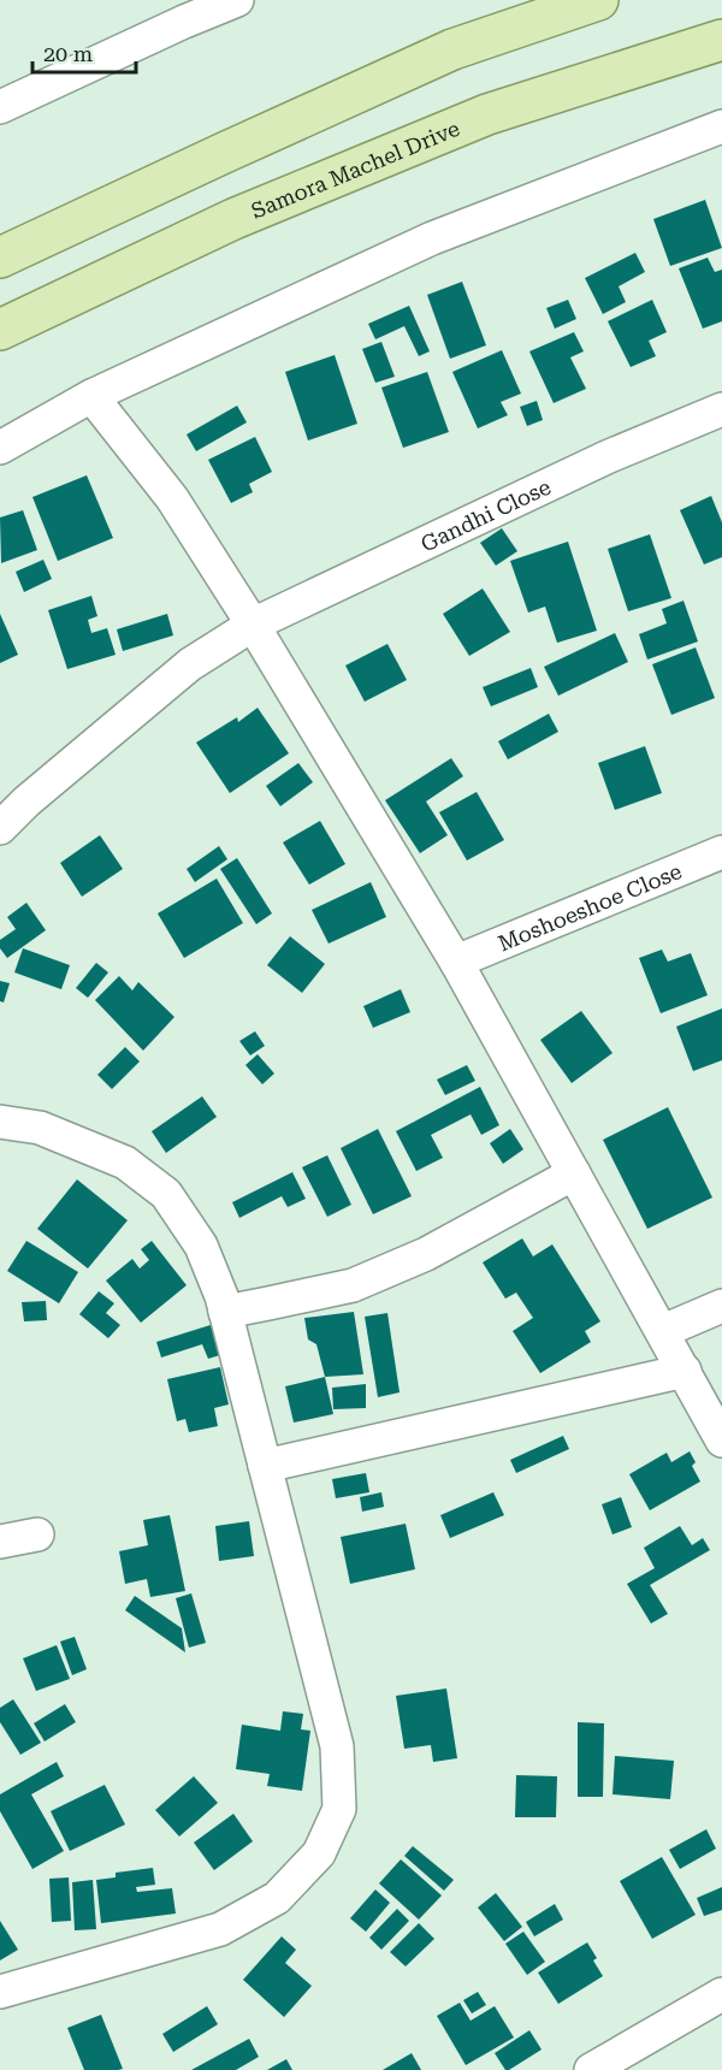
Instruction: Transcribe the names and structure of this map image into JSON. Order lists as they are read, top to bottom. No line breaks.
{"streets":{"main road":["Samora Machel Drive"],"street":["Gandhi Close","Moshoeshoe Close"]},"scale_bar":"20 m"}
